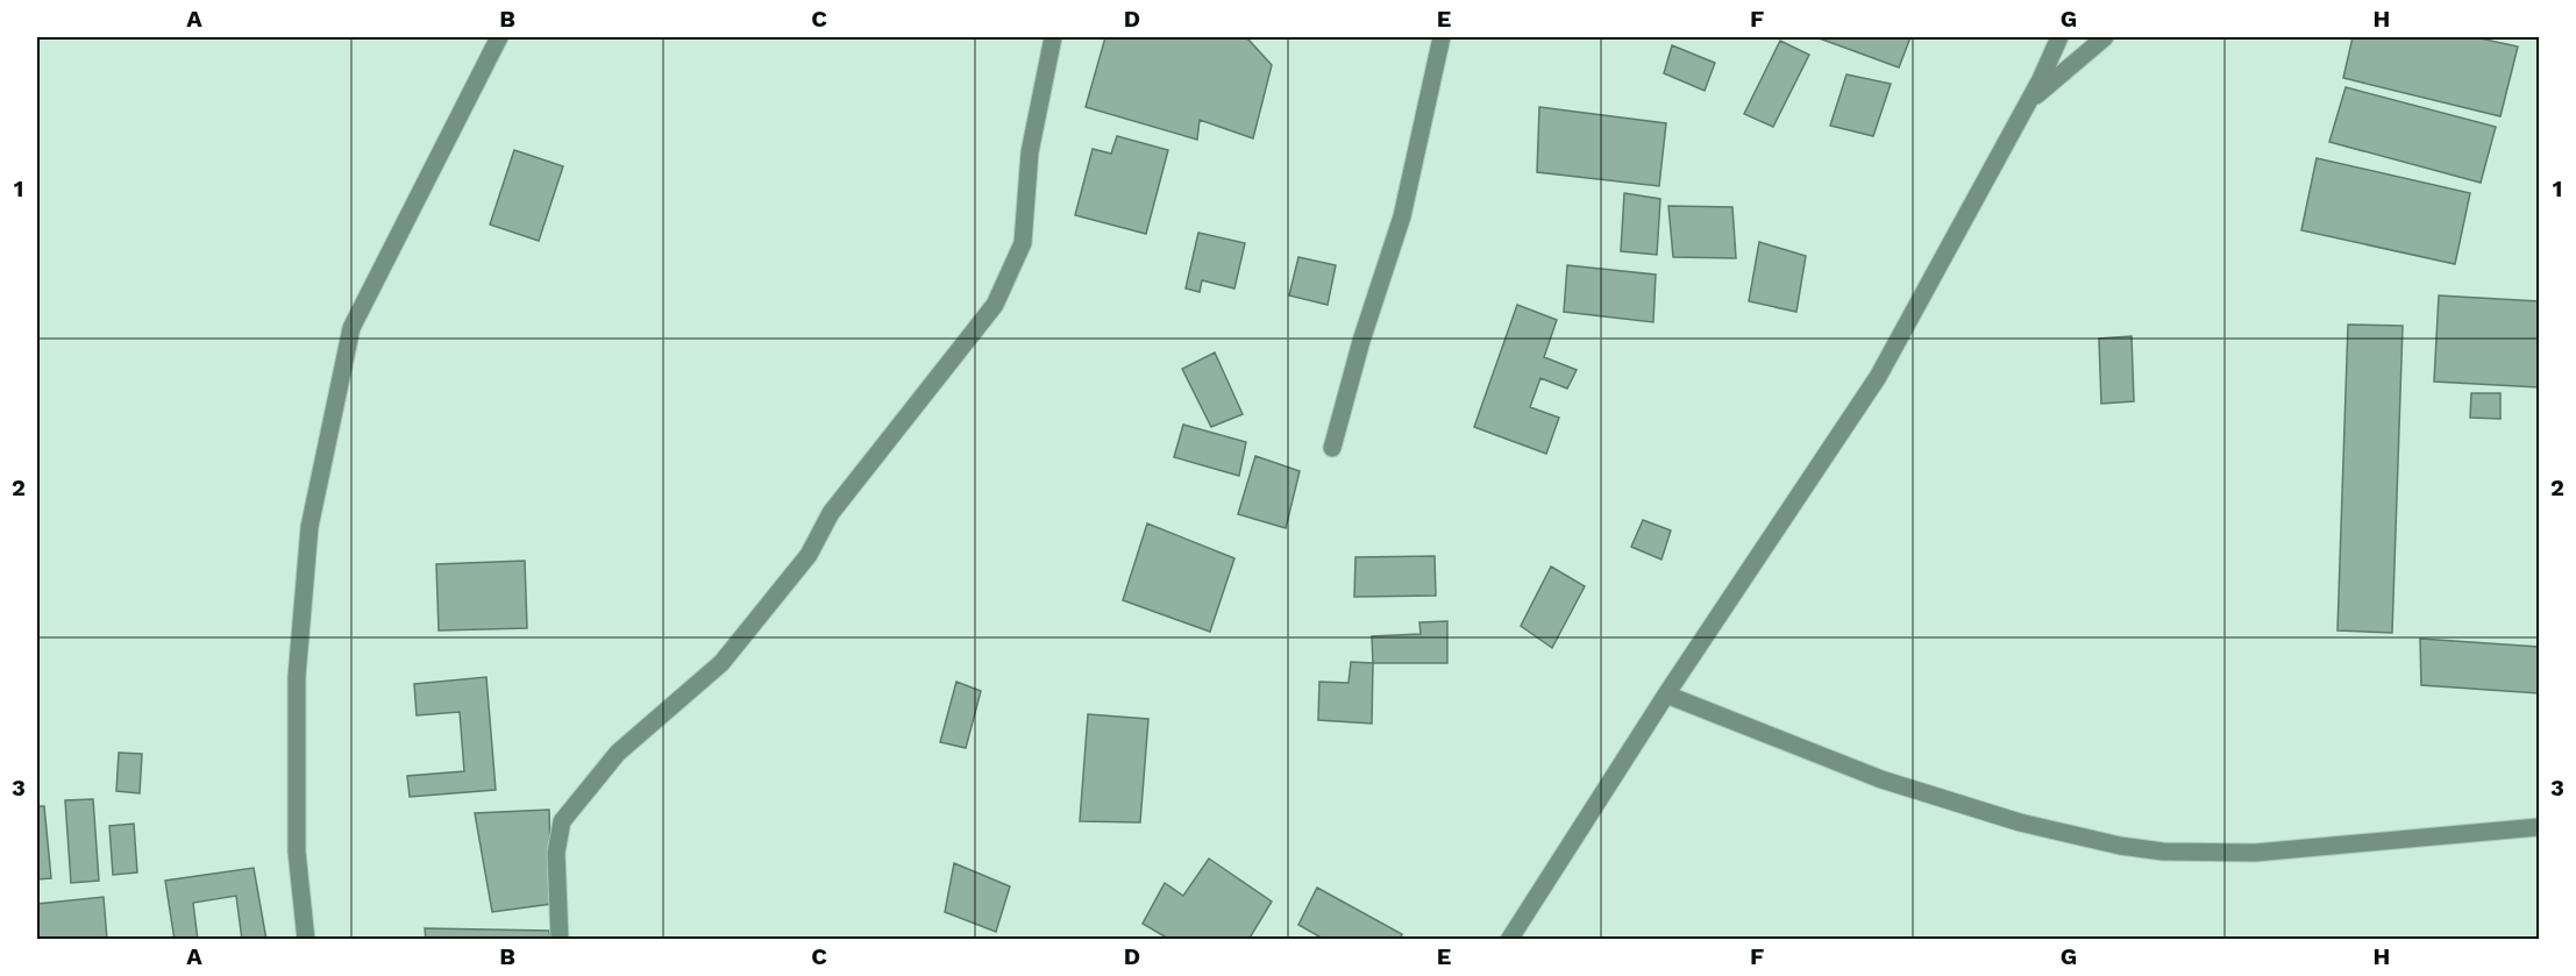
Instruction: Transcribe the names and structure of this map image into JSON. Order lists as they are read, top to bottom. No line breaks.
{"grid":{"columns":["A","B","C","D","E","F","G","H"],"rows":["1","2","3"]}}
